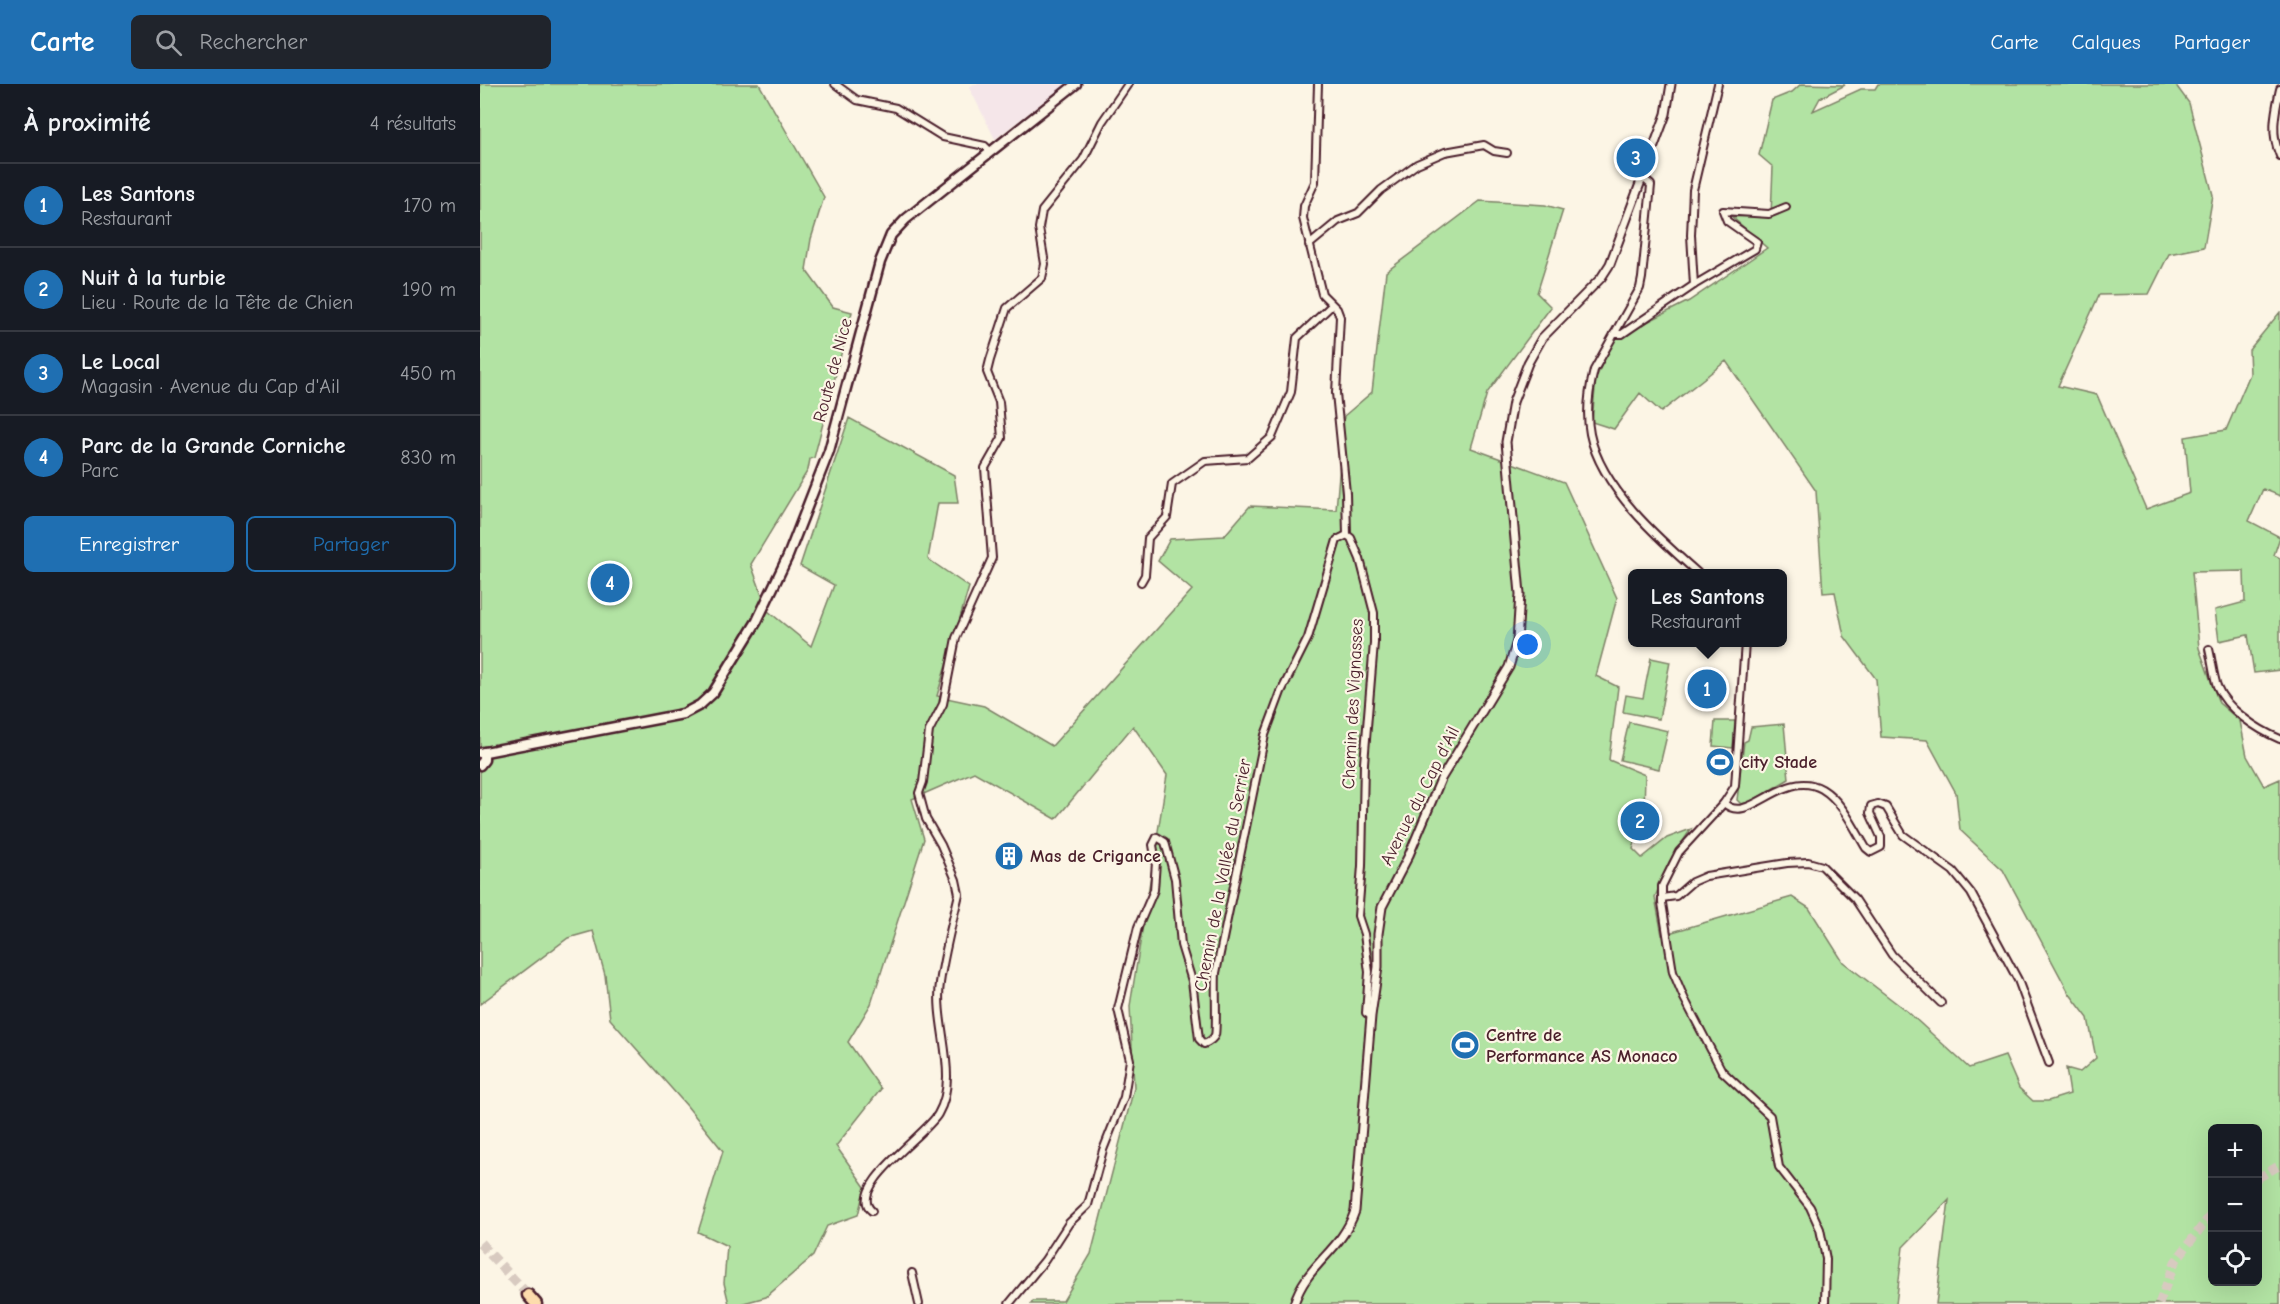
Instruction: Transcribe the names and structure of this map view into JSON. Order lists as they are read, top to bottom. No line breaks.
{"streets":{"main road":["Route de Nice"],"street":["Chemin des Vignasses","Avenue du Cap d'Ail","Chemin de la Vallée du Serrier"]},"crossings":[["Chemin des Vignasses","Avenue du Cap d'Ail"],["Chemin des Vignasses","Chemin de la Vallée du Serrier"]],"places":{"sports":["city Stade","Centre de Performance AS Monaco"],"building":["Mas de Crigance"]},"page":{"header":"Carte","search":"Rechercher","nav":["Carte","Calques","Partager"],"heading":["À proximité","4 résultats"],"pins":["3","4","1","2"],"list":[{"mark":"1","name":"Les Santons","note":"Restaurant","value":"170 m"},{"mark":"2","name":"Nuit à la turbie","note":"Lieu · Route de la Tête de Chien","value":"190 m"},{"mark":"3","name":"Le Local","note":"Magasin · Avenue du Cap d'Ail","value":"450 m"},{"mark":"4","name":"Parc de la Grande Corniche","note":"Parc","value":"830 m"}],"buttons":["Enregistrer","Partager"],"popup":["Les Santons","Restaurant"],"map_buttons":["+","−"]}}
